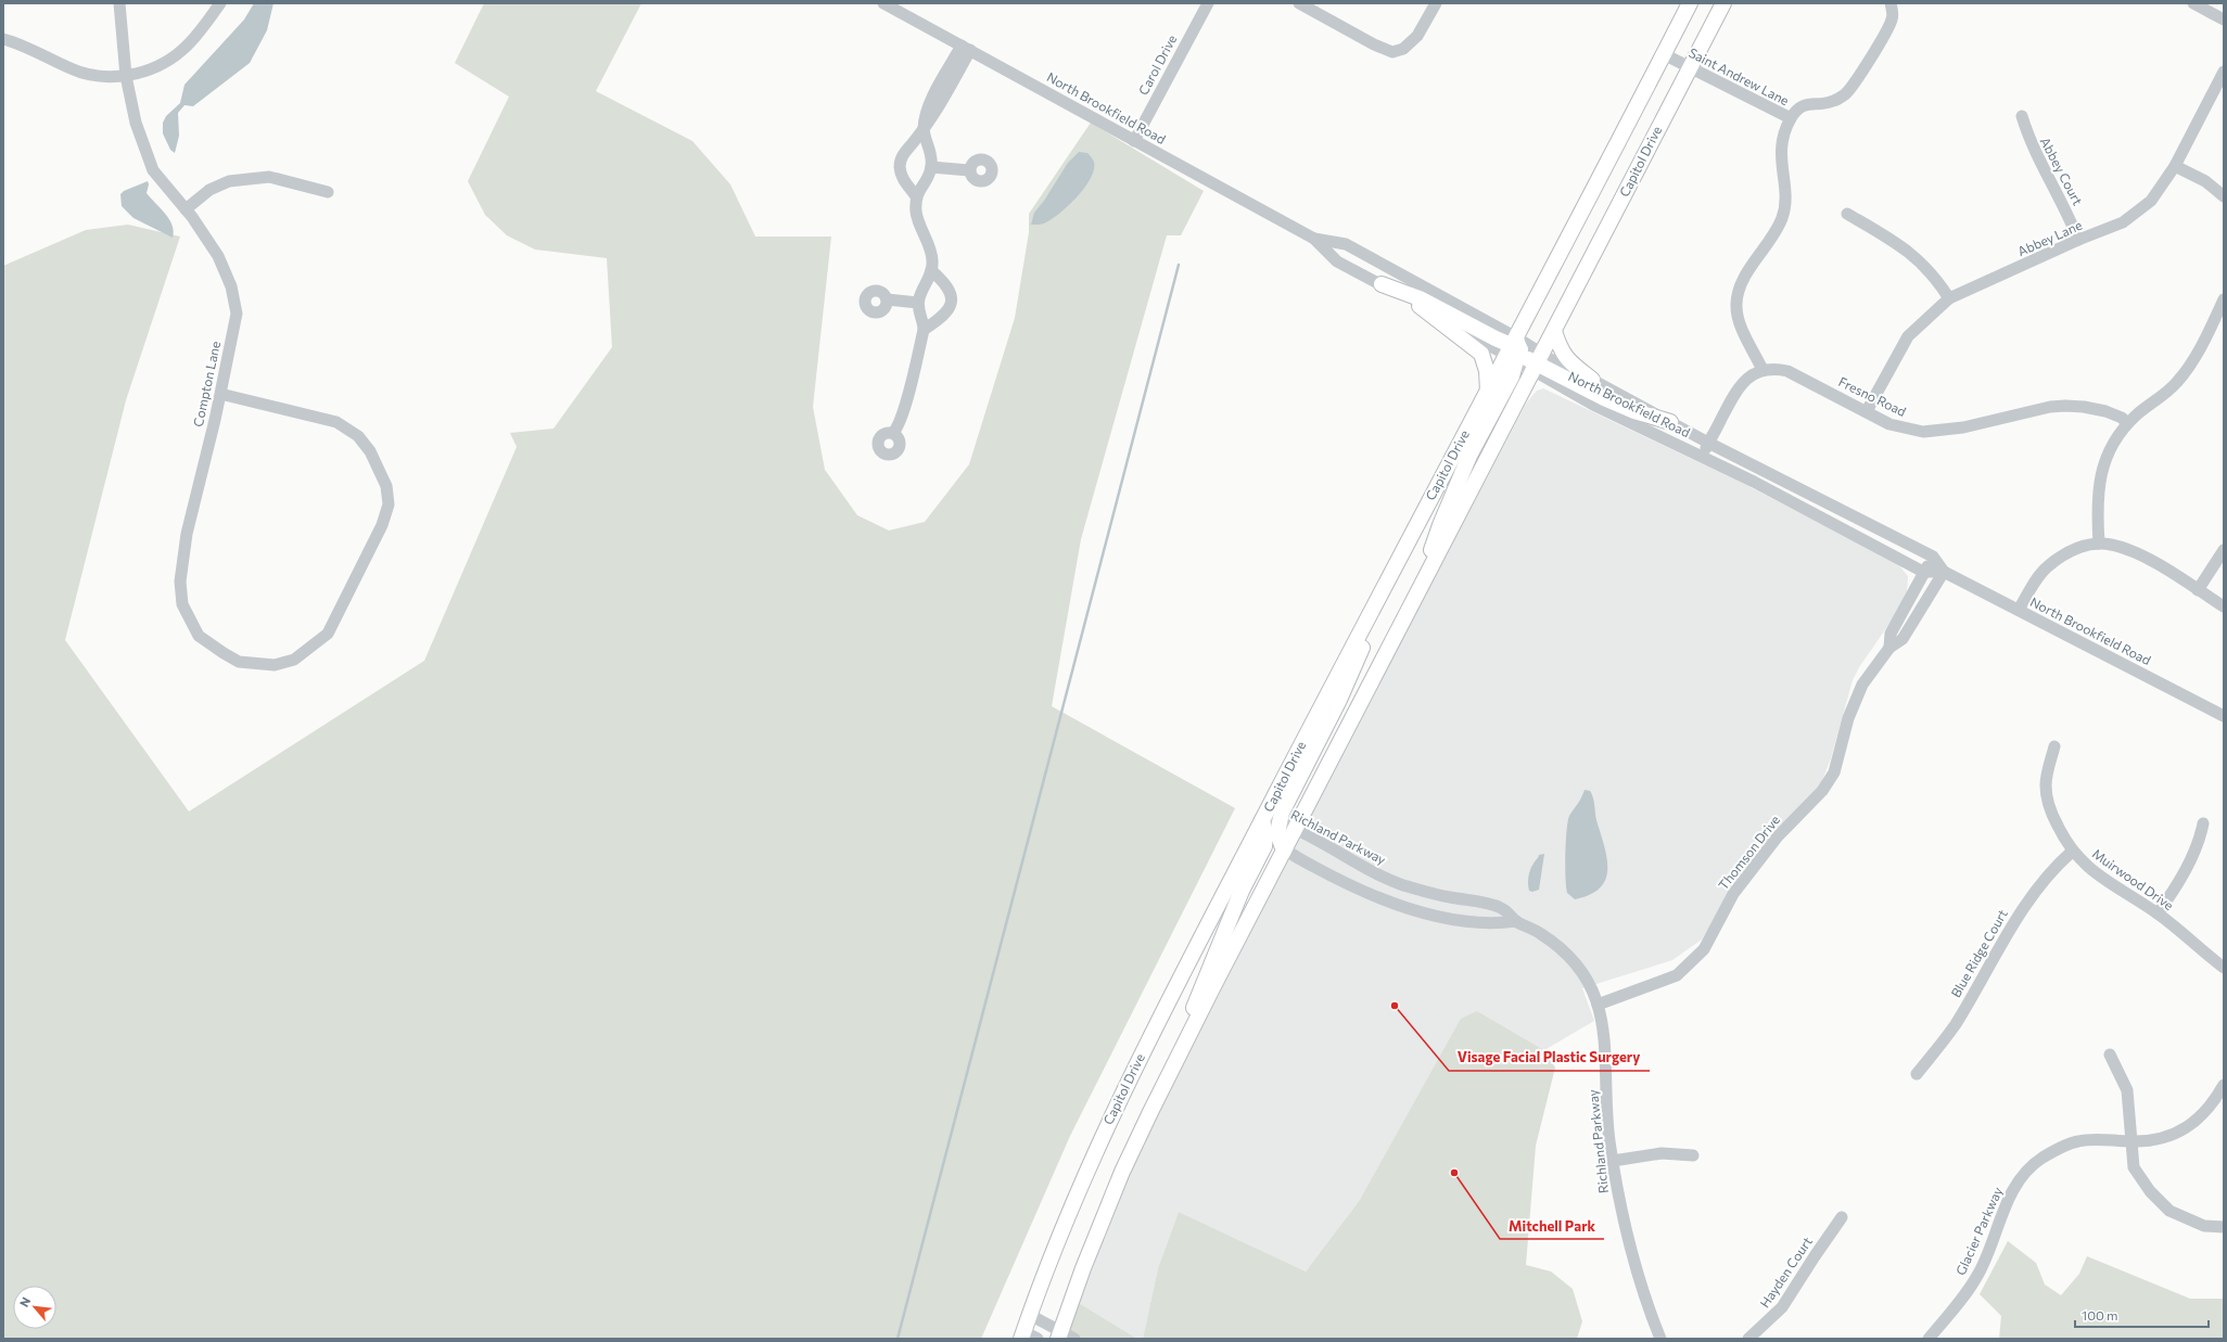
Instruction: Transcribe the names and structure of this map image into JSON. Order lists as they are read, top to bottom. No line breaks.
{"streets":{"main road":["Capitol Drive"],"street":["Carol Drive","Saint Andrew Lane","North Brookfield Road","Abbey Court","Abbey Lane","Compton Lane","Fresno Road","Richland Parkway","Thomson Drive","Muirwood Drive","Blue Ridge Court","Glacier Parkway","Hayden Court"]},"crossings":[["Carol Drive","North Brookfield Road"],["Saint Andrew Lane","Capitol Drive"],["Saint Andrew Lane","Fresno Road"],["North Brookfield Road","Capitol Drive"],["North Brookfield Road","Thomson Drive"],["Capitol Drive","Richland Parkway"],["Abbey Court","Abbey Lane"],["Abbey Lane","Fresno Road"],["Richland Parkway","Thomson Drive"],["Muirwood Drive","Blue Ridge Court"]],"places":["Visage Facial Plastic Surgery","Mitchell Park"],"scale_bar":"100 m","north":"top left"}
